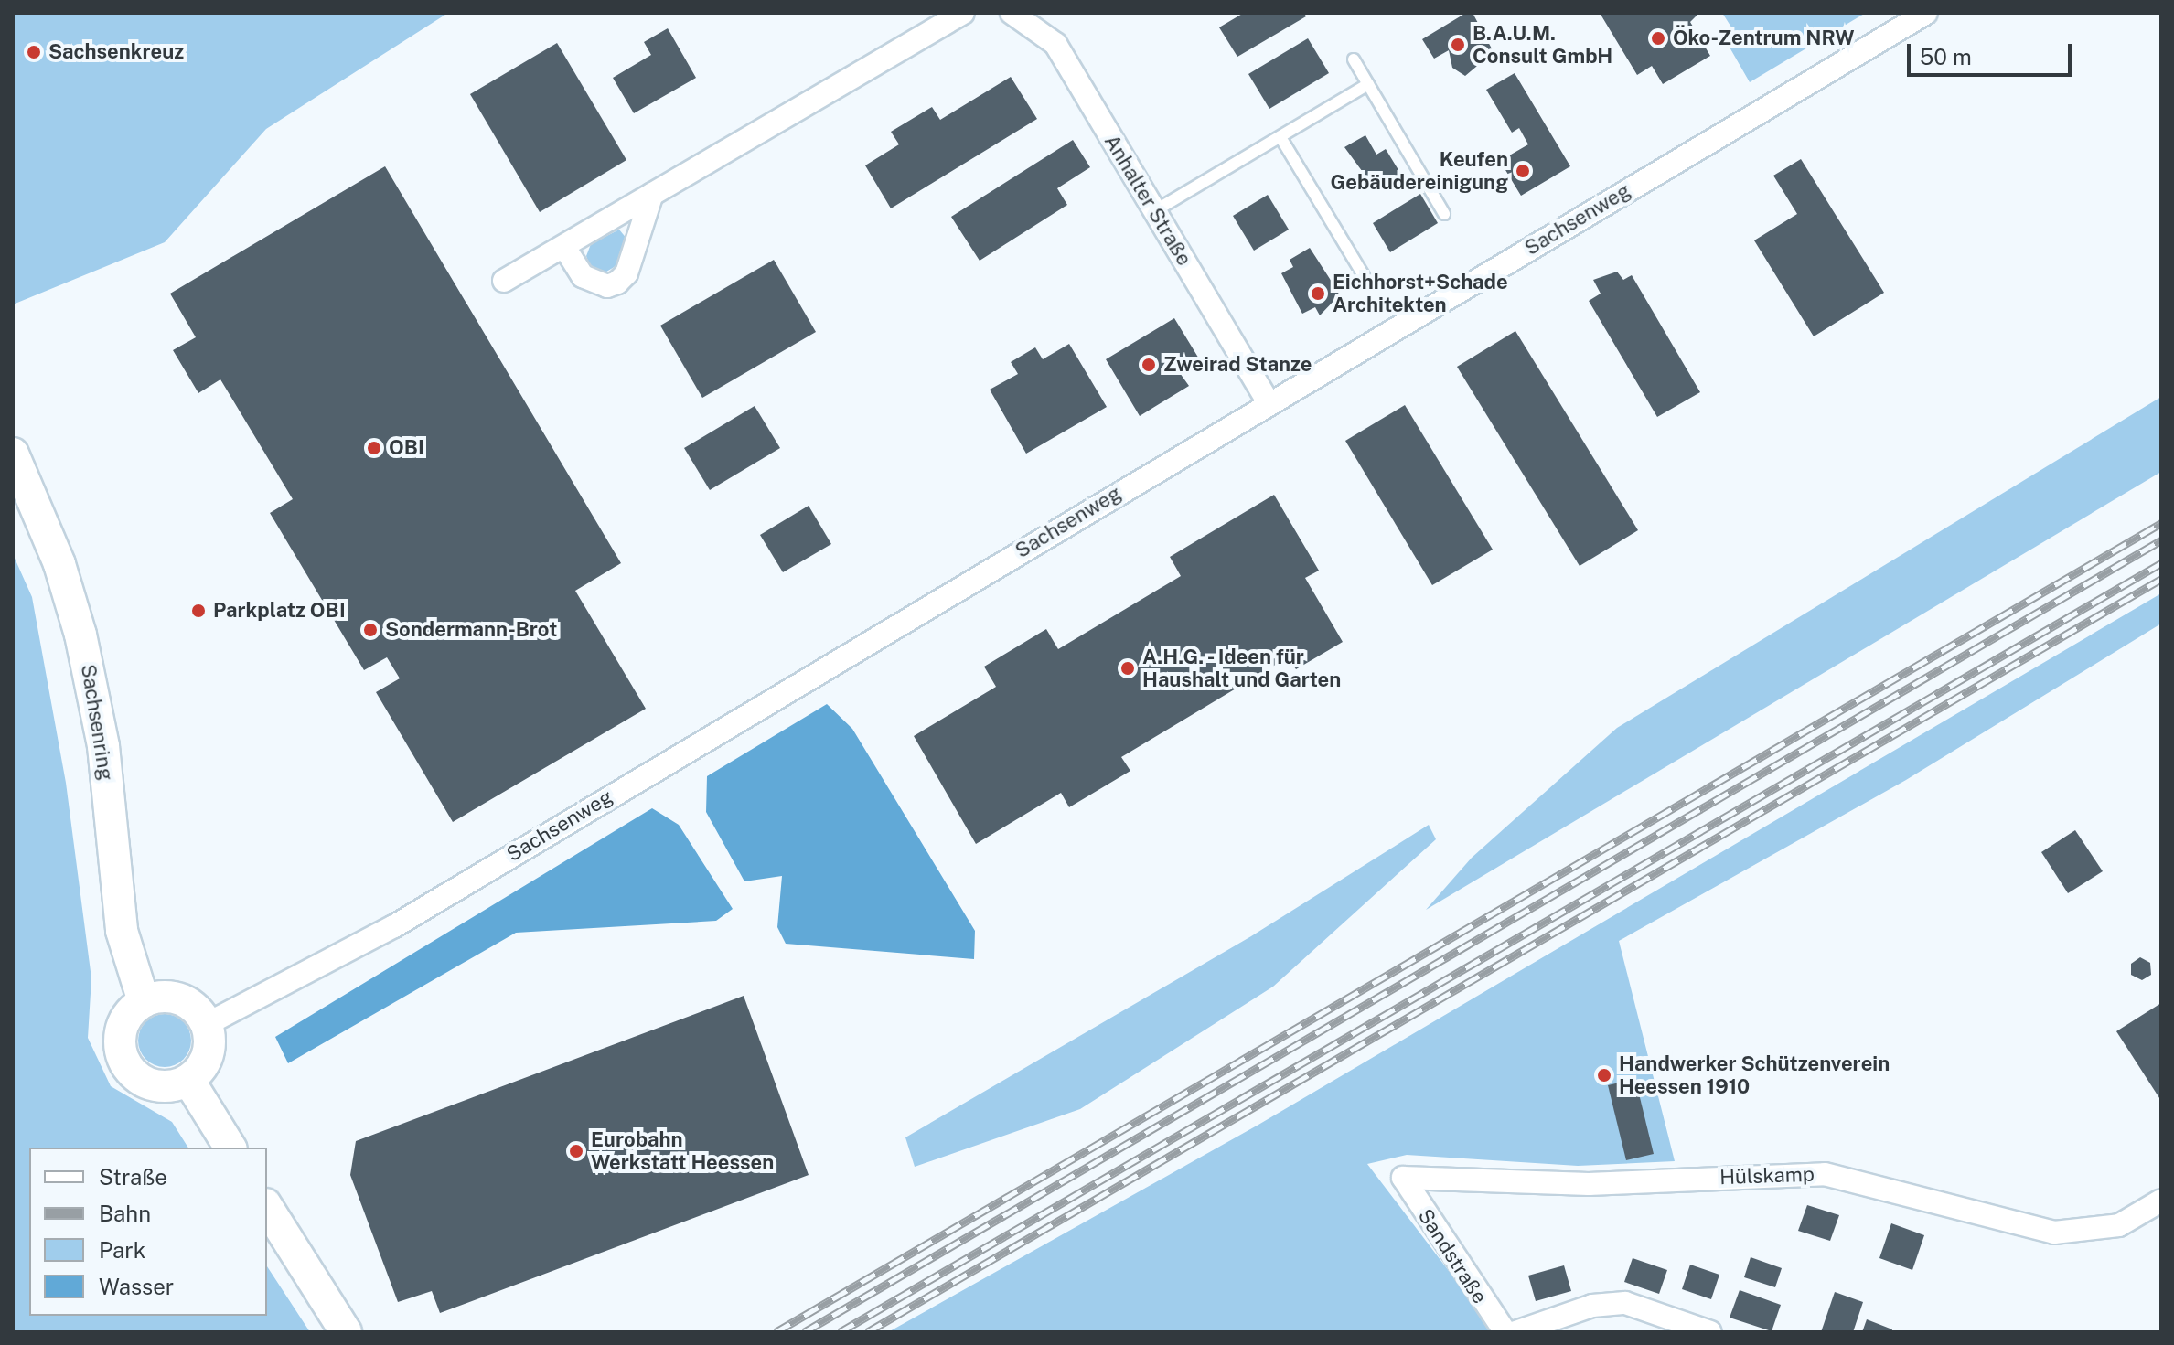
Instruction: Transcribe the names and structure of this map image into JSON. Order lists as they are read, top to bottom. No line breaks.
{"streets":{"street":["Anhalter Straße","Sachsenweg","Sachsenring","Hülskamp","Sandstraße"]},"crossings":[["Anhalter Straße","Sachsenweg"],["Sachsenweg","Sachsenring"],["Hülskamp","Sandstraße"]],"places":["Öko-Zentrum NRW","B.A.U.M. Consult GmbH","Sachsenkreuz","Keufen Gebäudereinigung","Eichhorst+Schade Architekten","Zweirad Stanze","OBI","Parkplatz OBI","Sondermann-Brot","A.H.G. - Ideen für Haushalt und Garten","Handwerker Schützenverein Heessen 1910","Eurobahn Werkstatt Heessen"],"legend":["Straße","Bahn","Park","Wasser"],"scale_bar":"50 m"}
